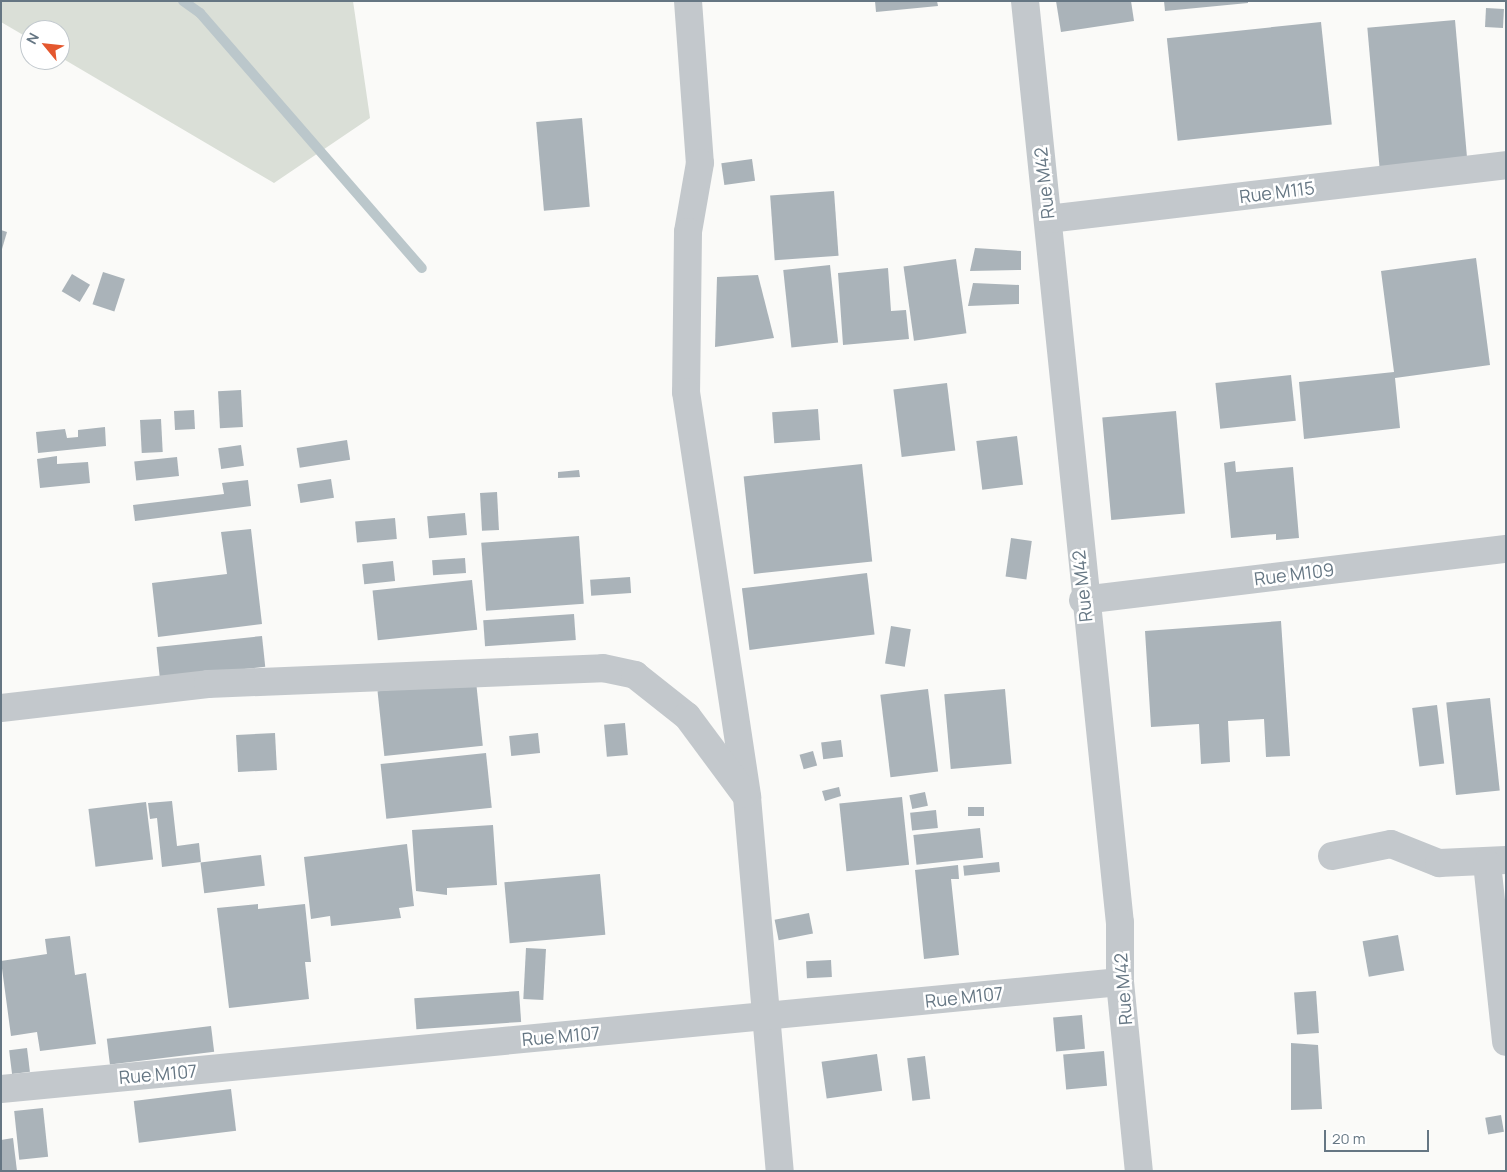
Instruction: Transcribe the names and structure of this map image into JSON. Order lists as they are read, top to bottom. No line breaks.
{"streets":{"street":["Rue M42","Rue M115","Rue M109","Rue M107"]},"crossings":[["Rue M42","Rue M115"],["Rue M42","Rue M109"],["Rue M42","Rue M107"]],"scale_bar":"20 m","north":"top left"}
